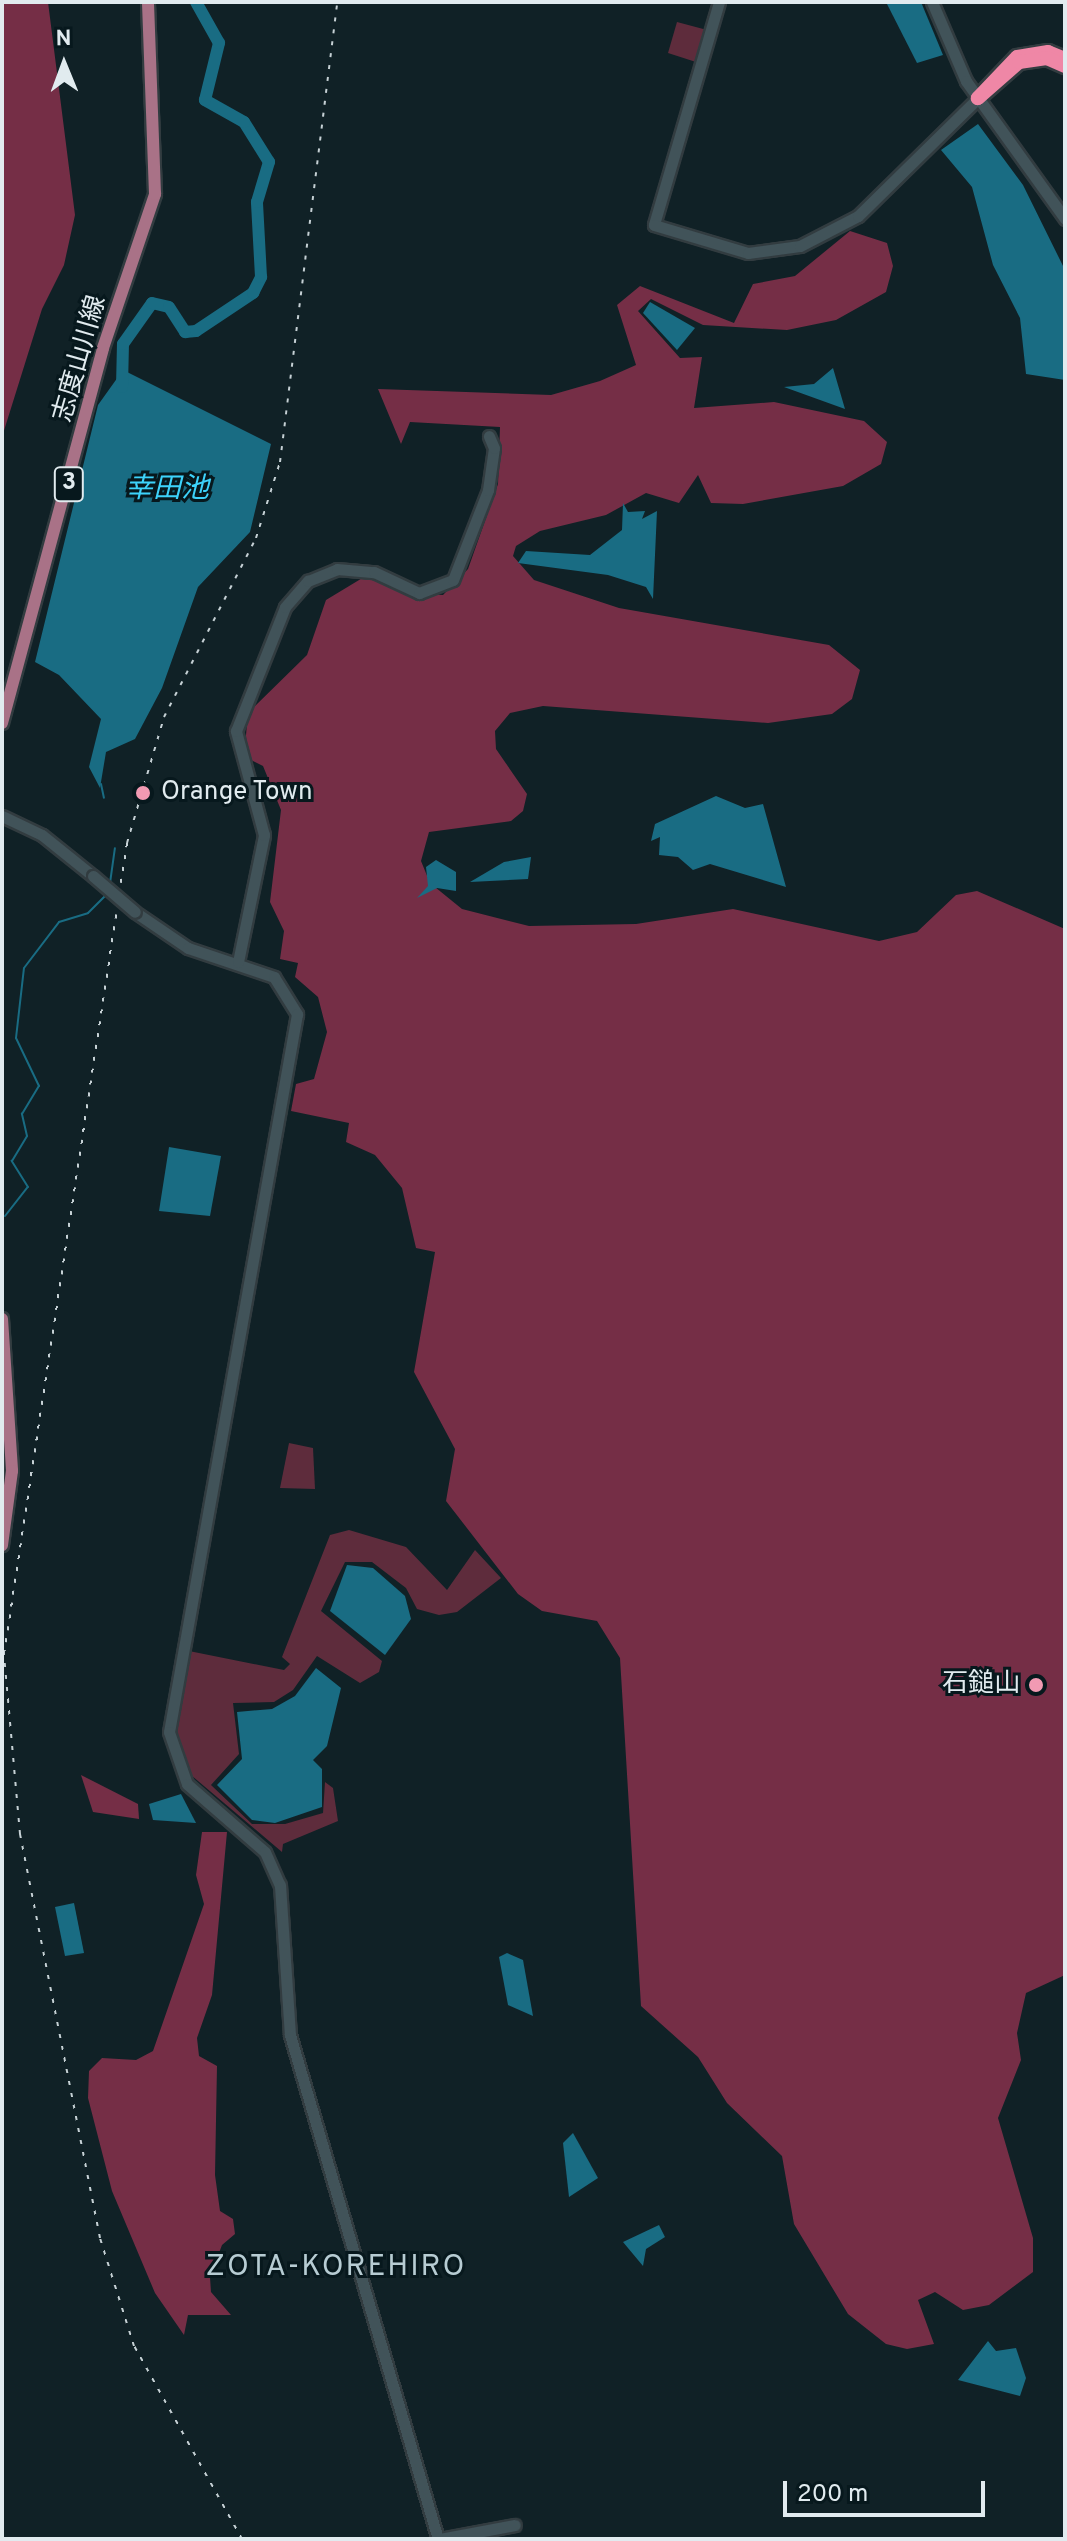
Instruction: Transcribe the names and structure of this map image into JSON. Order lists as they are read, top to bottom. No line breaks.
{"streets":{"main road":["志度山川線","3"]},"districts":["ZOTA-KOREHIRO"],"water":["幸田池"],"places":["Orange Town","石鎚山"],"scale_bar":"200 m","north":"top"}
